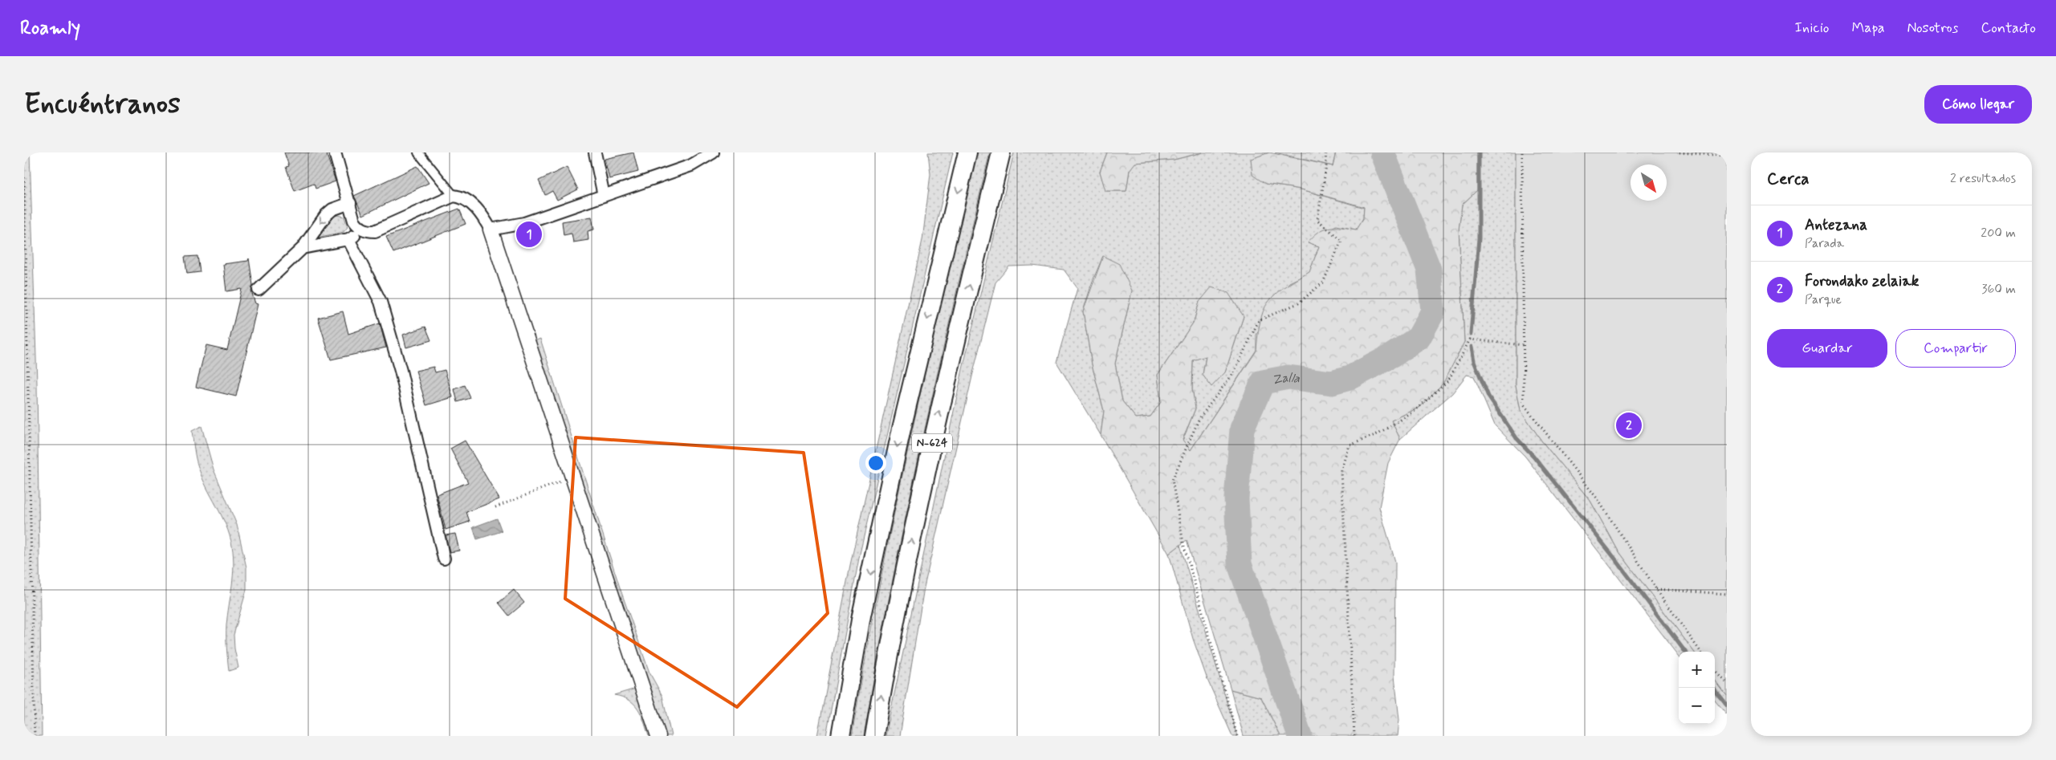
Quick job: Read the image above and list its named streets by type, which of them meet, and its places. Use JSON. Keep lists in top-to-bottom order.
{
  "streets": {
    "highway": ["N-624"]
  },
  "water": ["Zalla"],
  "north": "bottom right",
  "page": {
    "header": "Roamly",
    "nav": [
      "Inicio",
      "Mapa",
      "Nosotros",
      "Contacto"
    ],
    "buttons": [
      "Cómo llegar",
      ["Guardar", "Compartir"]
    ],
    "title": "Encuéntranos",
    "heading": ["Cerca", "2 resultados"],
    "list": [
      {
        "mark": "1",
        "name": "Antezana",
        "note": "Parada",
        "value": "200 m"
      },
      {
        "mark": "2",
        "name": "Forondako zelaiak",
        "note": "Parque",
        "value": "360 m"
      }
    ],
    "pins": ["1", "2"],
    "map_buttons": ["+", "−"]
  }
}
